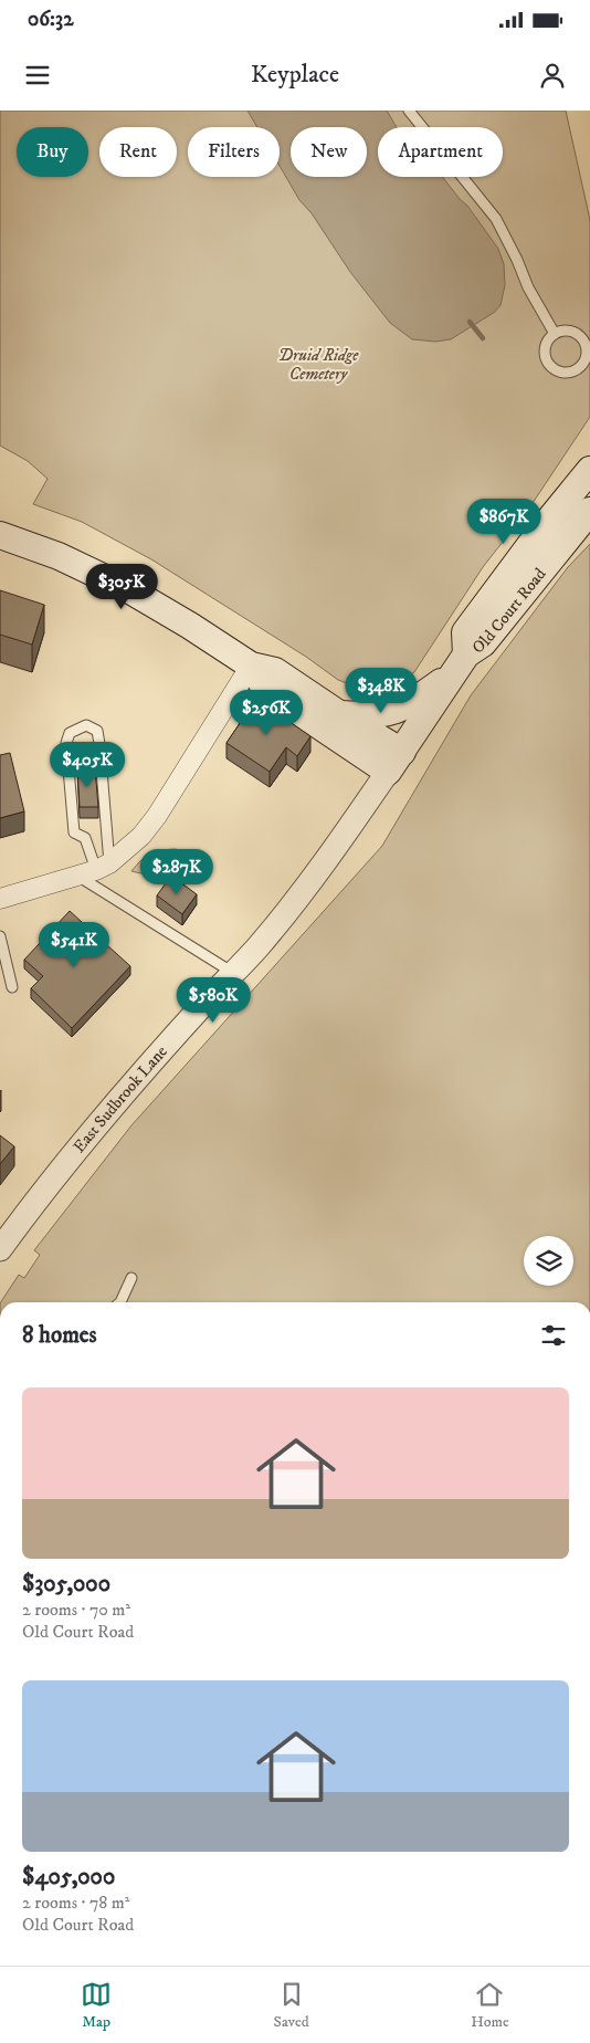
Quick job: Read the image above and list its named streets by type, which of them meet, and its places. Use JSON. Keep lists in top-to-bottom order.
{
  "streets": {
    "main road": ["Old Court Road"],
    "street": ["East Sudbrook Lane"]
  },
  "crossings": [
    ["Old Court Road", "East Sudbrook Lane"]
  ],
  "parks": ["Druid Ridge Cemetery"],
  "page": {
    "status": "06:32",
    "header": "Keyplace",
    "chip": [
      "Buy",
      "Rent",
      "Filters",
      "New",
      "Apartment"
    ],
    "price": [
      "$867K",
      "$305K",
      "$348K",
      "$256K",
      "$405K",
      "$287K",
      "$541K",
      "$580K"
    ],
    "heading": "8 homes",
    "list": [
      {
        "name": "$305,000",
        "note": "2 rooms · 70 m² · Old Court Road"
      },
      {
        "name": "$405,000",
        "note": "2 rooms · 78 m² · Old Court Road"
      }
    ],
    "tabs": ["Map", "Saved", "Home"]
  }
}
